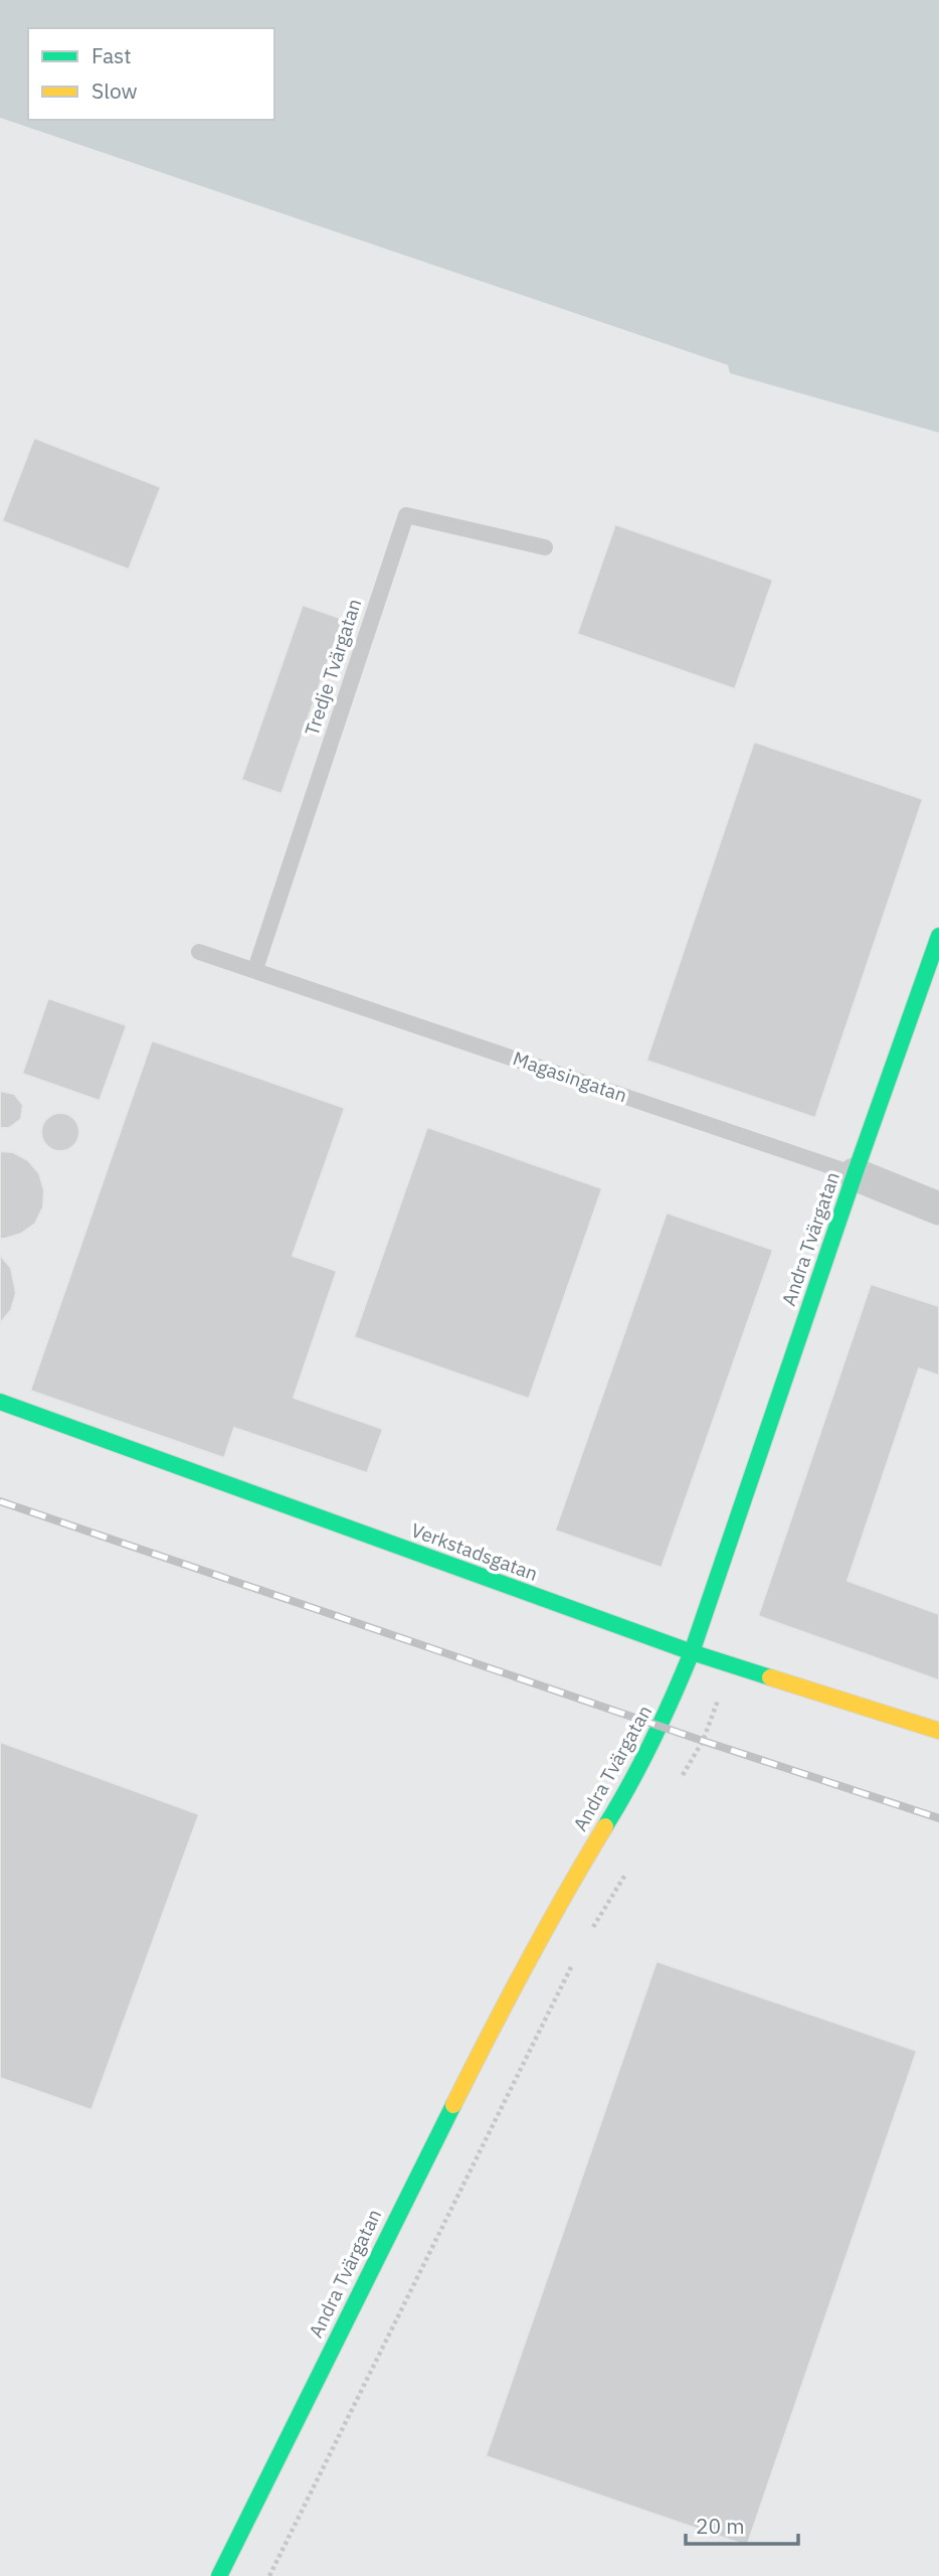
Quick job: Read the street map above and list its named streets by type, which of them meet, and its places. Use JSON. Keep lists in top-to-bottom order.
{
  "streets": {
    "street": ["Magasingatan", "Andra Tvärgatan", "Verkstadsgatan"],
    "lane": ["Tredje Tvärgatan"]
  },
  "crossings": [
    ["Tredje Tvärgatan", "Magasingatan"],
    ["Magasingatan", "Andra Tvärgatan"],
    ["Andra Tvärgatan", "Verkstadsgatan"]
  ],
  "legend": ["Fast", "Slow"],
  "scale_bar": "20 m"
}
